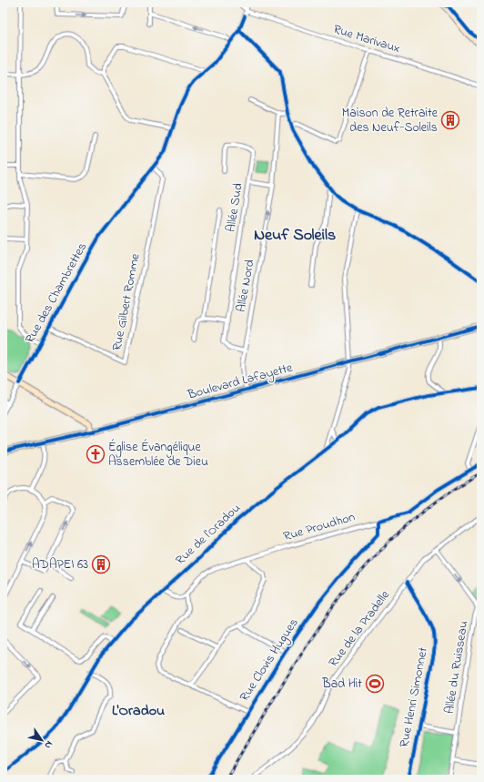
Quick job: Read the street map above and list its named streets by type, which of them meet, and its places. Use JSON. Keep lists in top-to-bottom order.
{
  "streets": {
    "main road": ["Boulevard Lafayette"],
    "street": [
      "Rue Marivaux",
      "Allée Sud",
      "Allée Nord",
      "Rue des Chambrettes",
      "Rue Gilbert Romme",
      "Rue Proudhon",
      "Rue de l'Oradou",
      "Rue de la Pradelle",
      "Rue Clovis Hugues",
      "Allée du Ruisseau",
      "Rue Henri Simonnet"
    ]
  },
  "crossings": [
    ["Rue Marivaux", "Rue des Chambrettes"],
    ["Allée Sud", "Allée Nord"],
    ["Allée Nord", "Boulevard Lafayette"],
    ["Rue des Chambrettes", "Rue Gilbert Romme"],
    ["Rue Proudhon", "Rue Clovis Hugues"],
    ["Rue de la Pradelle", "Rue Henri Simonnet"],
    ["Allée du Ruisseau", "Rue Henri Simonnet"]
  ],
  "one_way": ["Allée Nord"],
  "districts": ["Neuf Soleils", "L'Oradou"],
  "places": {
    "building": ["Maison de Retraite des Neuf-Soleils", "ADAPEI 63"],
    "church": ["Église Évangélique Assemblée de Dieu"],
    "sports": ["Bad Hit"]
  },
  "north": "bottom right"
}
